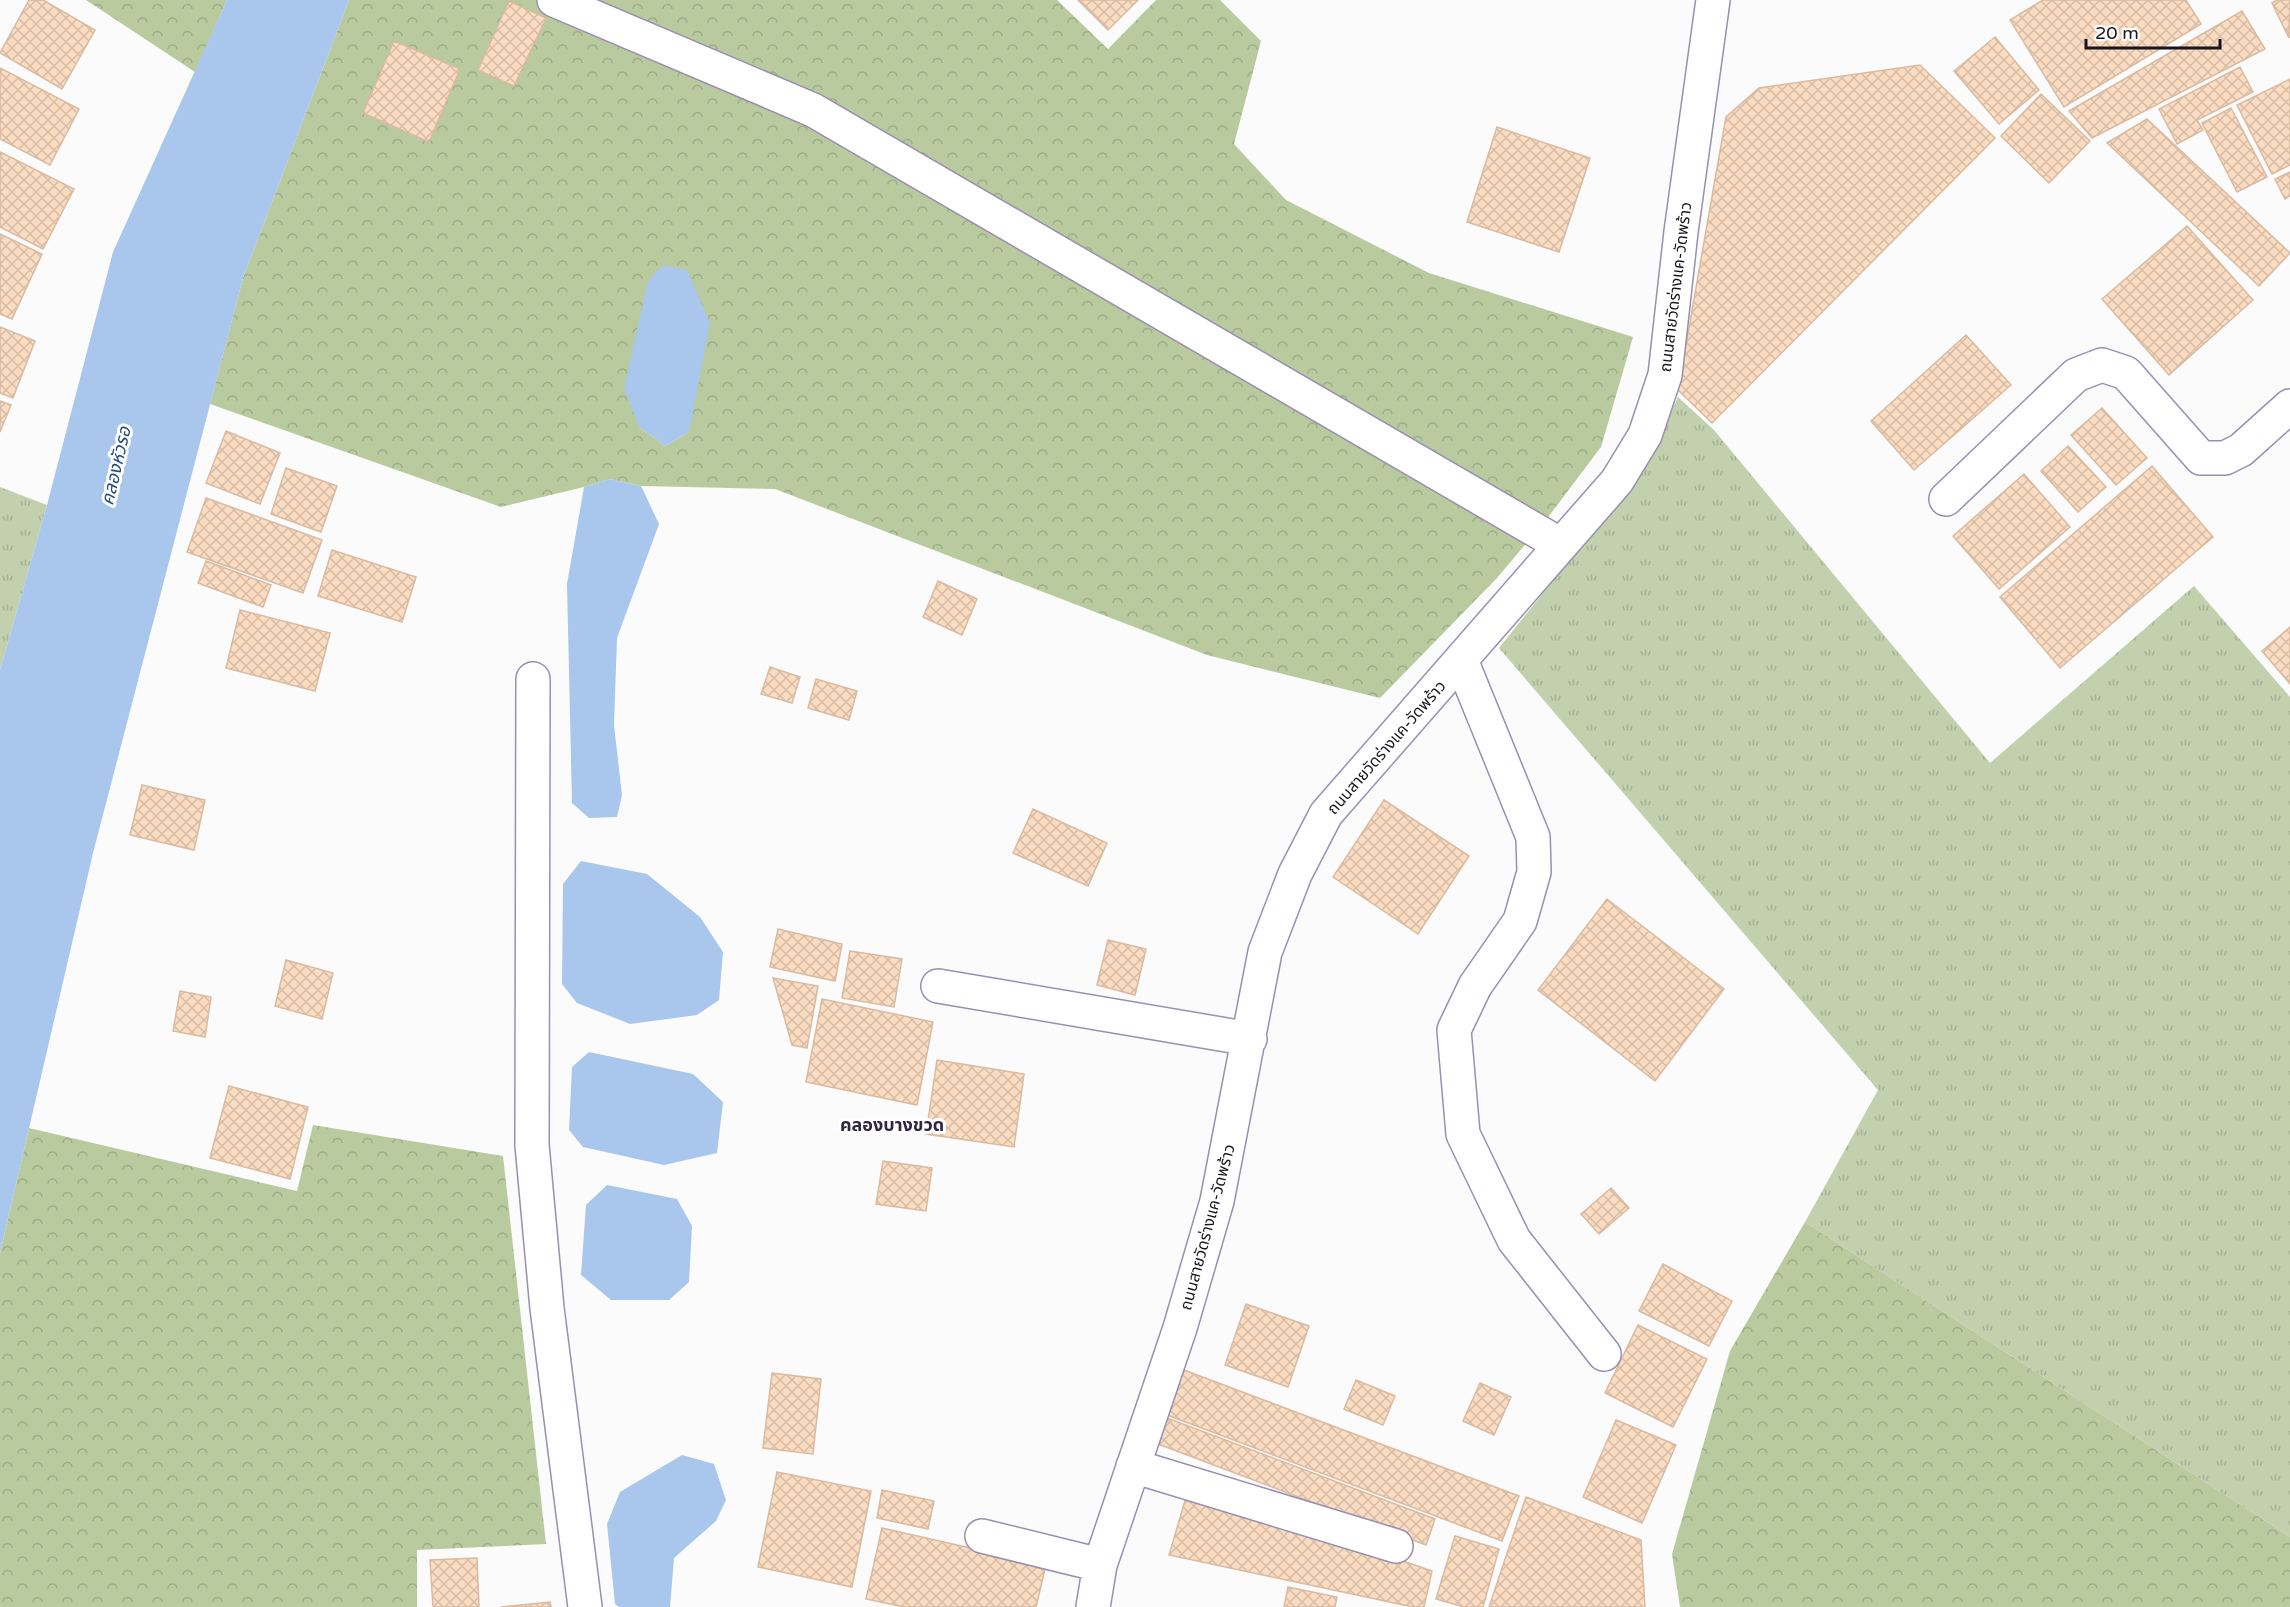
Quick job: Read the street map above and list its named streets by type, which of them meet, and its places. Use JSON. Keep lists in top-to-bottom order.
{
  "streets": {
    "street": ["ถนนสายวัดร่างแค-วัดพร้าว"]
  },
  "districts": ["คลองบางขวด"],
  "water": ["คลองหัวรอ"],
  "scale_bar": "20 m"
}
